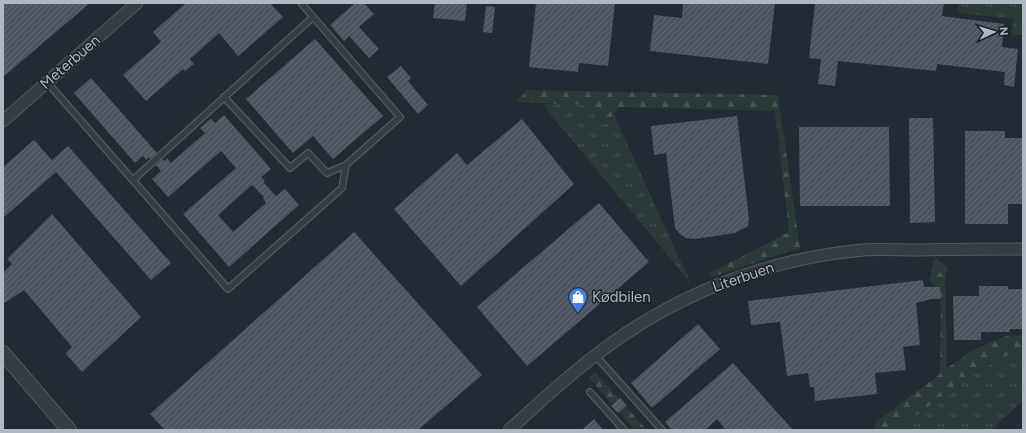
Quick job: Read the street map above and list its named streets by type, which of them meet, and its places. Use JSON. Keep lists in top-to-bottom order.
{
  "streets": {
    "street": ["Meterbuen", "Literbuen"]
  },
  "places": {
    "shop": ["Kødbilen"]
  },
  "north": "right"
}
